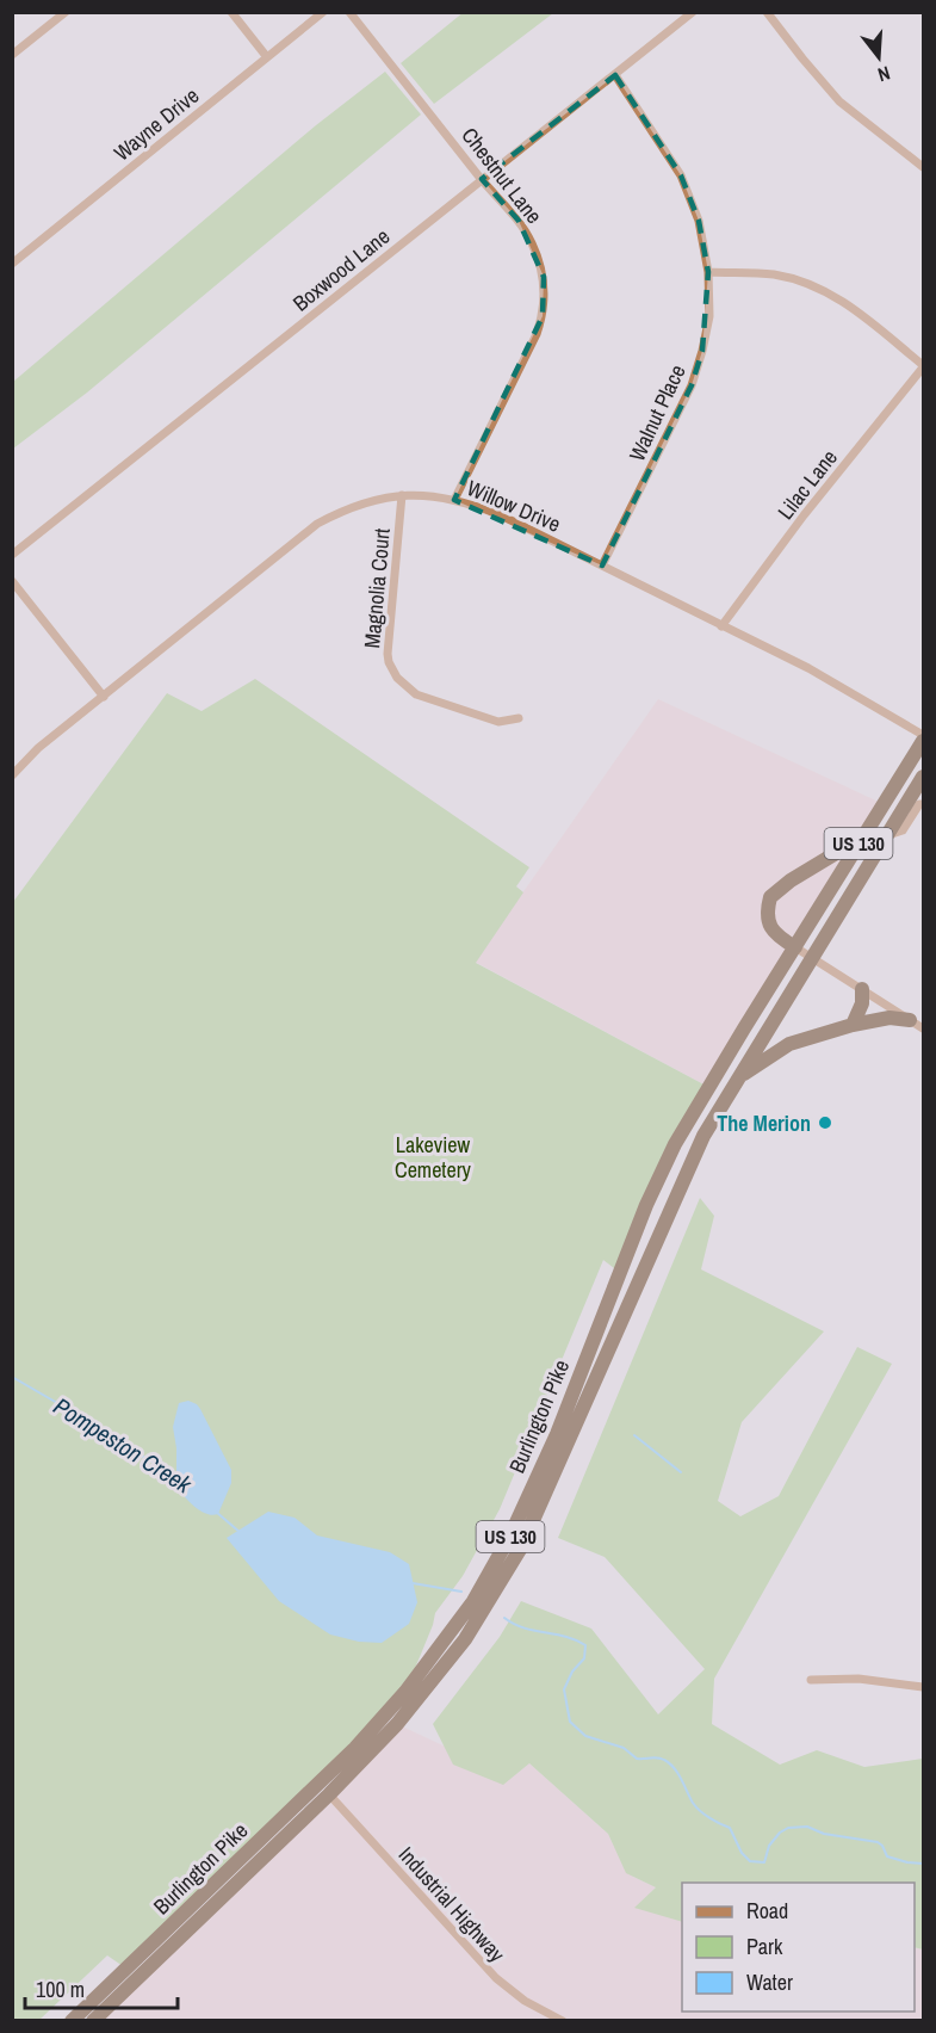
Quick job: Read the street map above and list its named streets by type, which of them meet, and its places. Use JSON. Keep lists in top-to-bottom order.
{
  "streets": {
    "highway": ["US 130", "Burlington Pike"],
    "street": [
      "Wayne Drive",
      "Chestnut Lane",
      "Boxwood Lane",
      "Walnut Place",
      "Lilac Lane",
      "Willow Drive",
      "Magnolia Court",
      "Industrial Highway"
    ]
  },
  "crossings": [
    ["Chestnut Lane", "Boxwood Lane"],
    ["Chestnut Lane", "Willow Drive"],
    ["Boxwood Lane", "Walnut Place"],
    ["Walnut Place", "Willow Drive"],
    ["Lilac Lane", "Willow Drive"],
    ["Willow Drive", "Magnolia Court"],
    ["Burlington Pike", "Industrial Highway"]
  ],
  "water": ["Pompeston Creek"],
  "parks": ["Lakeview Cemetery"],
  "places": ["The Merion"],
  "legend": ["Road", "Park", "Water"],
  "scale_bar": "100 m",
  "north": "bottom"
}
